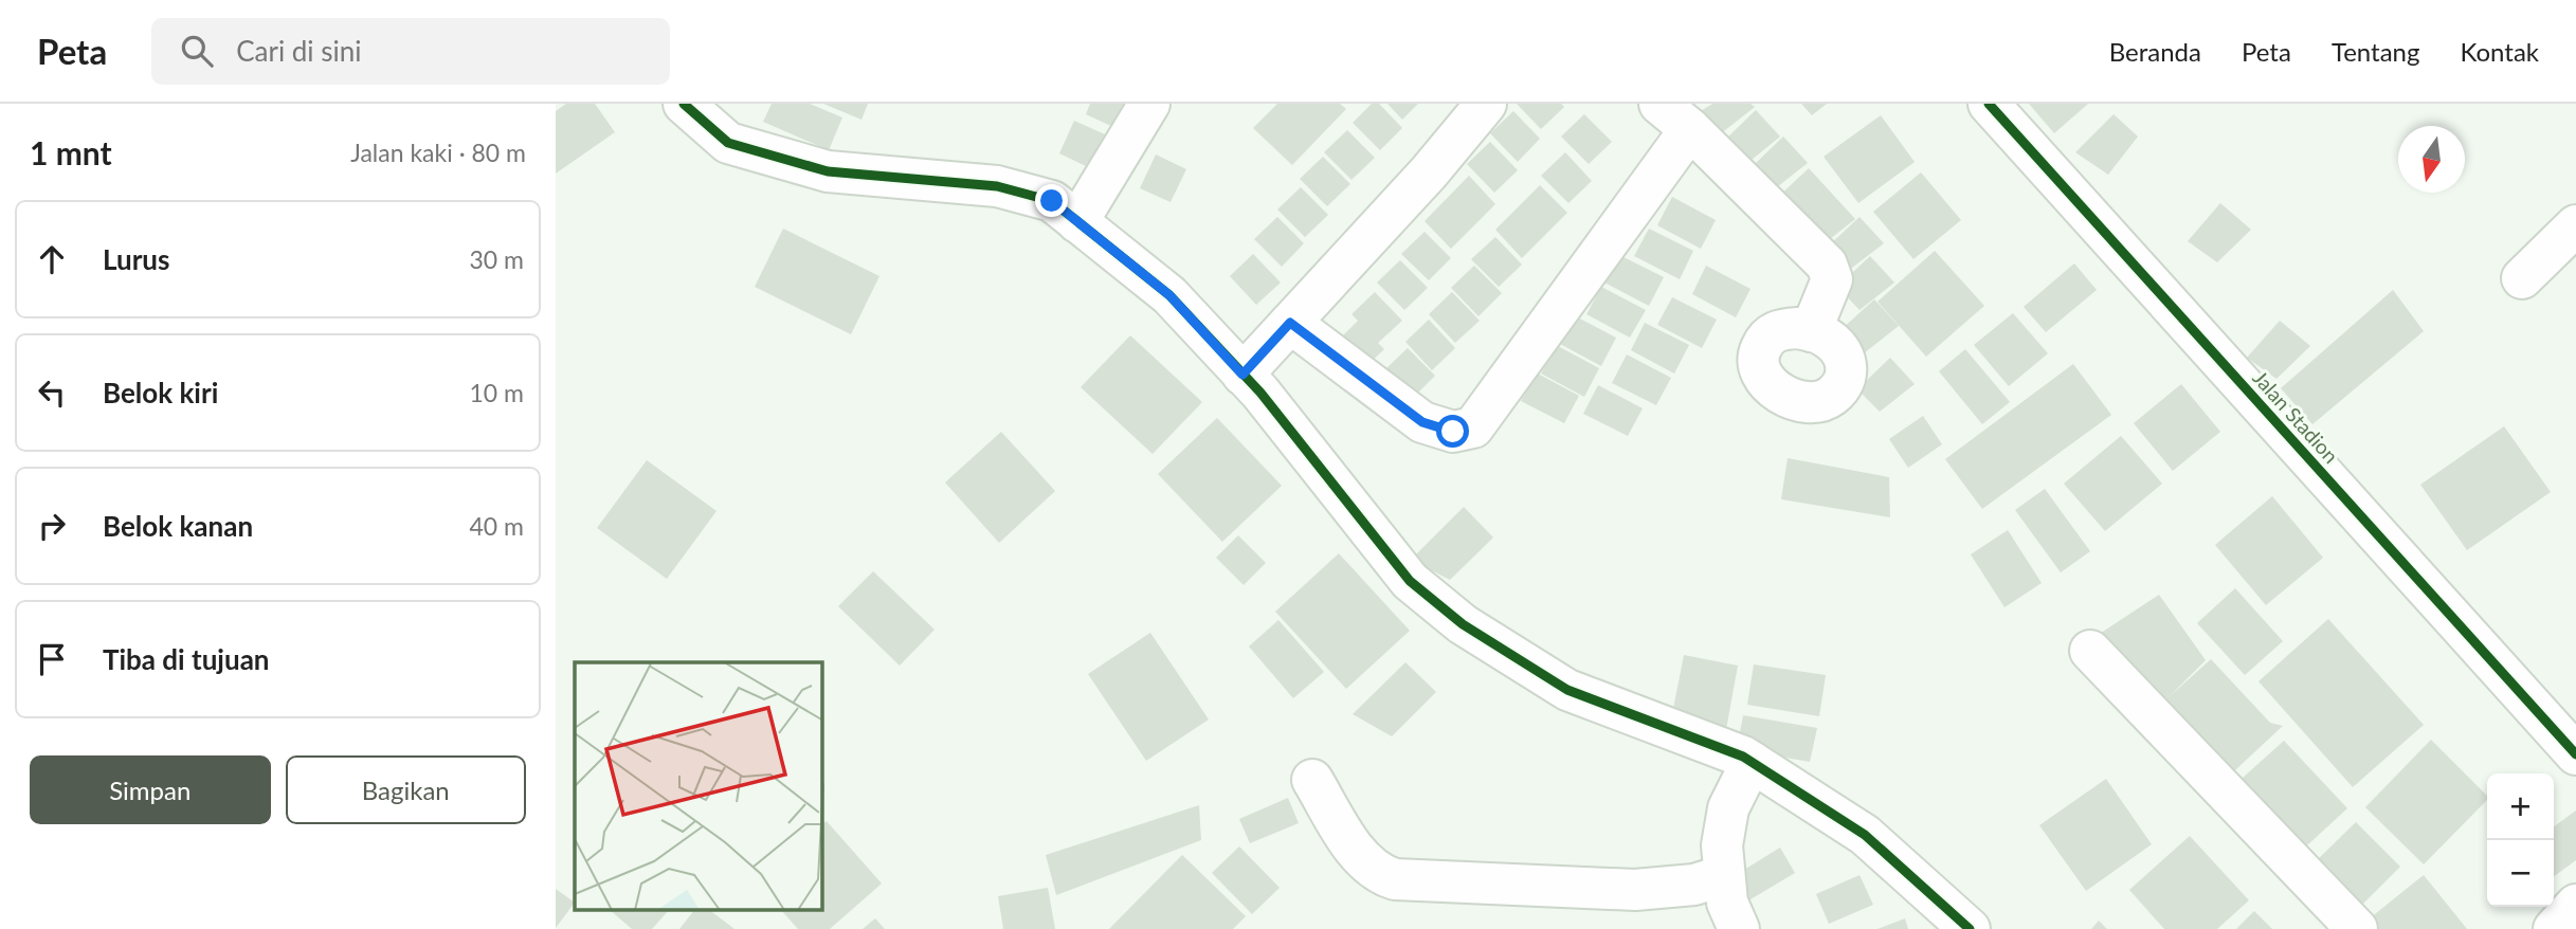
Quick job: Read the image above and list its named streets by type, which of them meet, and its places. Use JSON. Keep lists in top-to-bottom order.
{
  "streets": {
    "street": ["Jalan Stadion"]
  },
  "north": "bottom",
  "page": {
    "header": "Peta",
    "search": "Cari di sini",
    "nav": [
      "Beranda",
      "Peta",
      "Tentang",
      "Kontak"
    ],
    "heading": ["1 mnt", "Jalan kaki · 80 m"],
    "list": [
      ["Lurus", "30 m"],
      ["Belok kiri", "10 m"],
      ["Belok kanan", "40 m"],
      "Tiba di tujuan"
    ],
    "buttons": ["Simpan", "Bagikan"],
    "map_buttons": ["+", "−"]
  }
}
